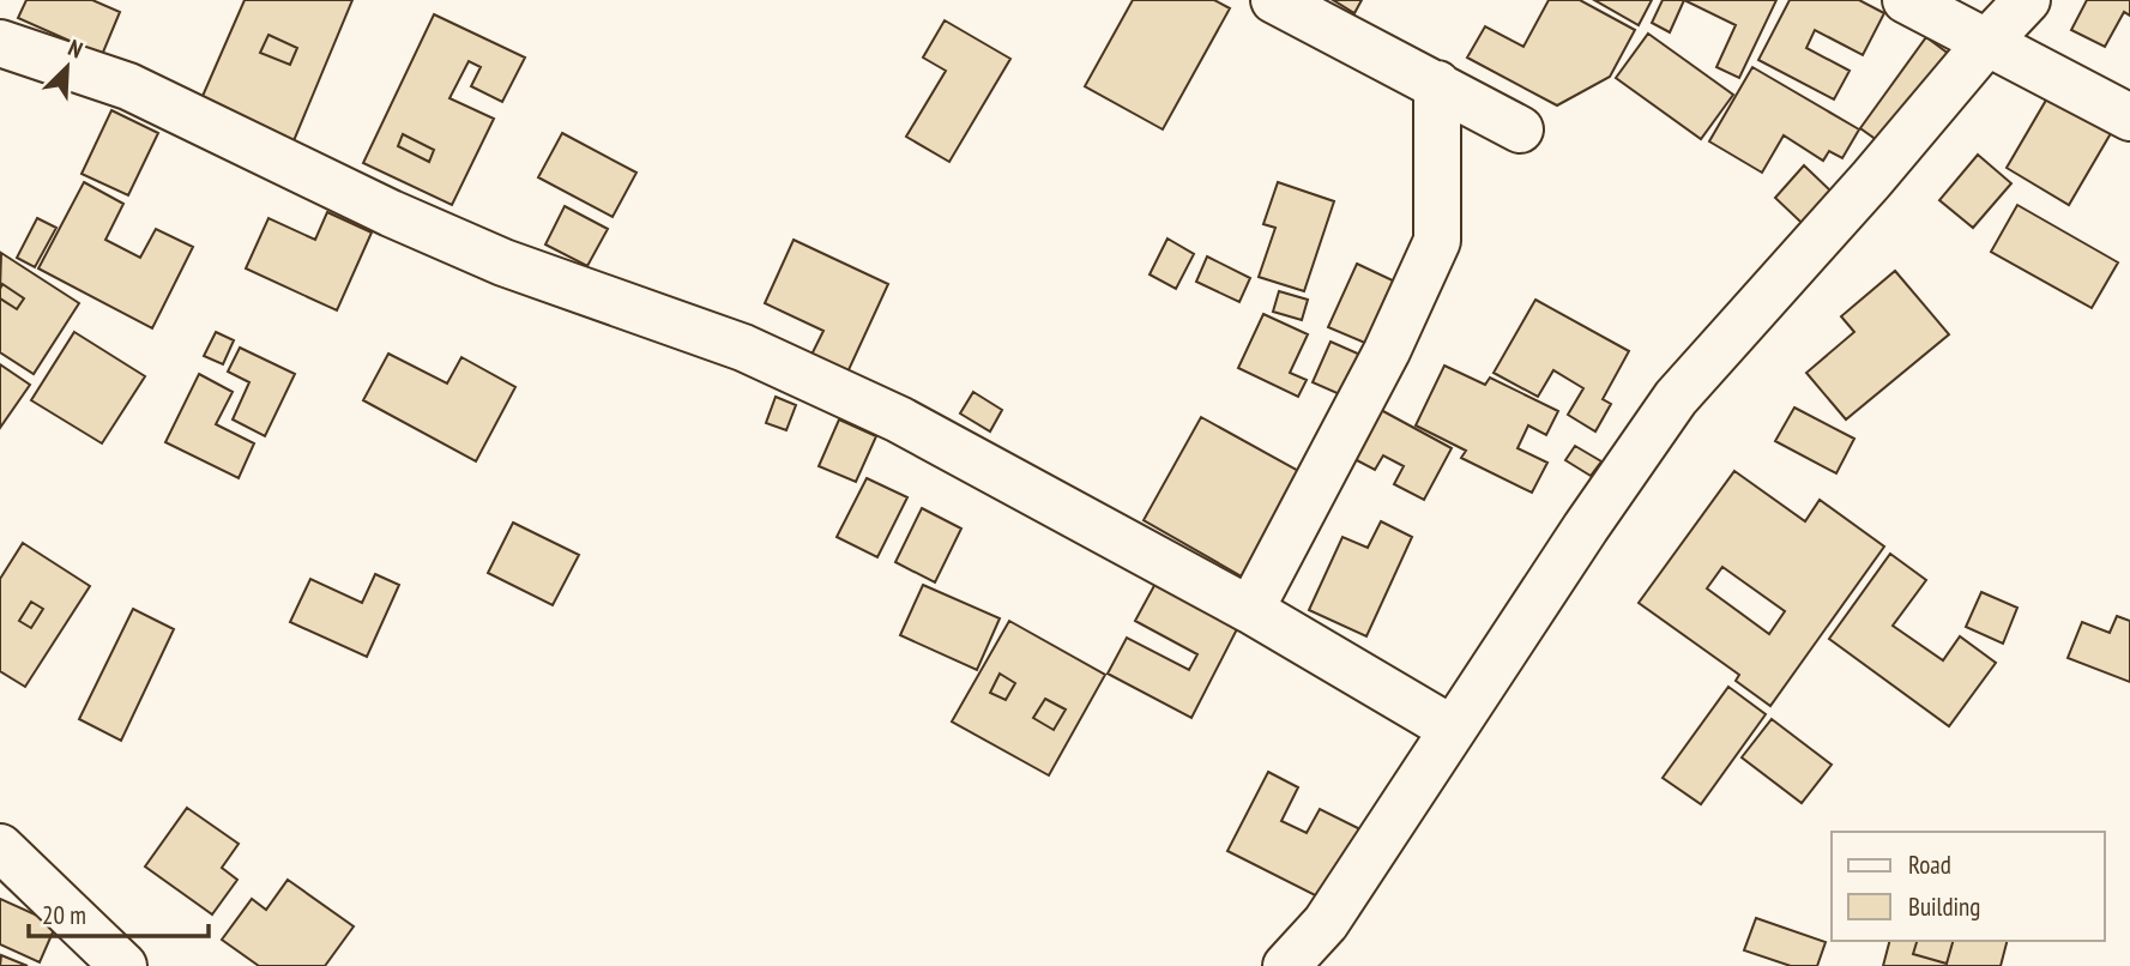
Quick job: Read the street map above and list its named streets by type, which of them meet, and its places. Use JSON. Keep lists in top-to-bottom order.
{
  "legend": ["Road", "Building"],
  "scale_bar": "20 m",
  "north": "top right"
}
